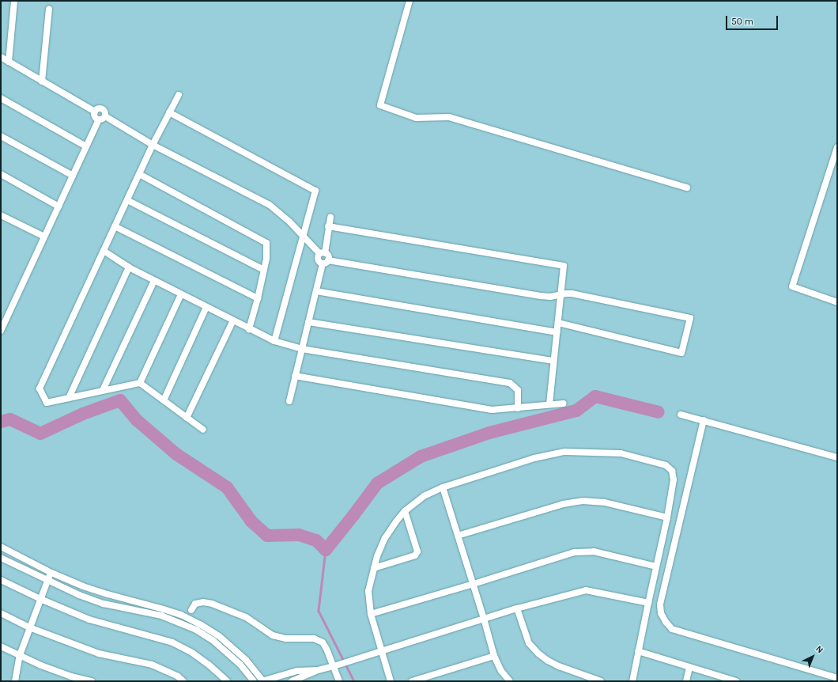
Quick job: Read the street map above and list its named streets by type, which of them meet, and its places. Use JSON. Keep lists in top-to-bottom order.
{
  "scale_bar": "50 m",
  "north": "top right"
}
